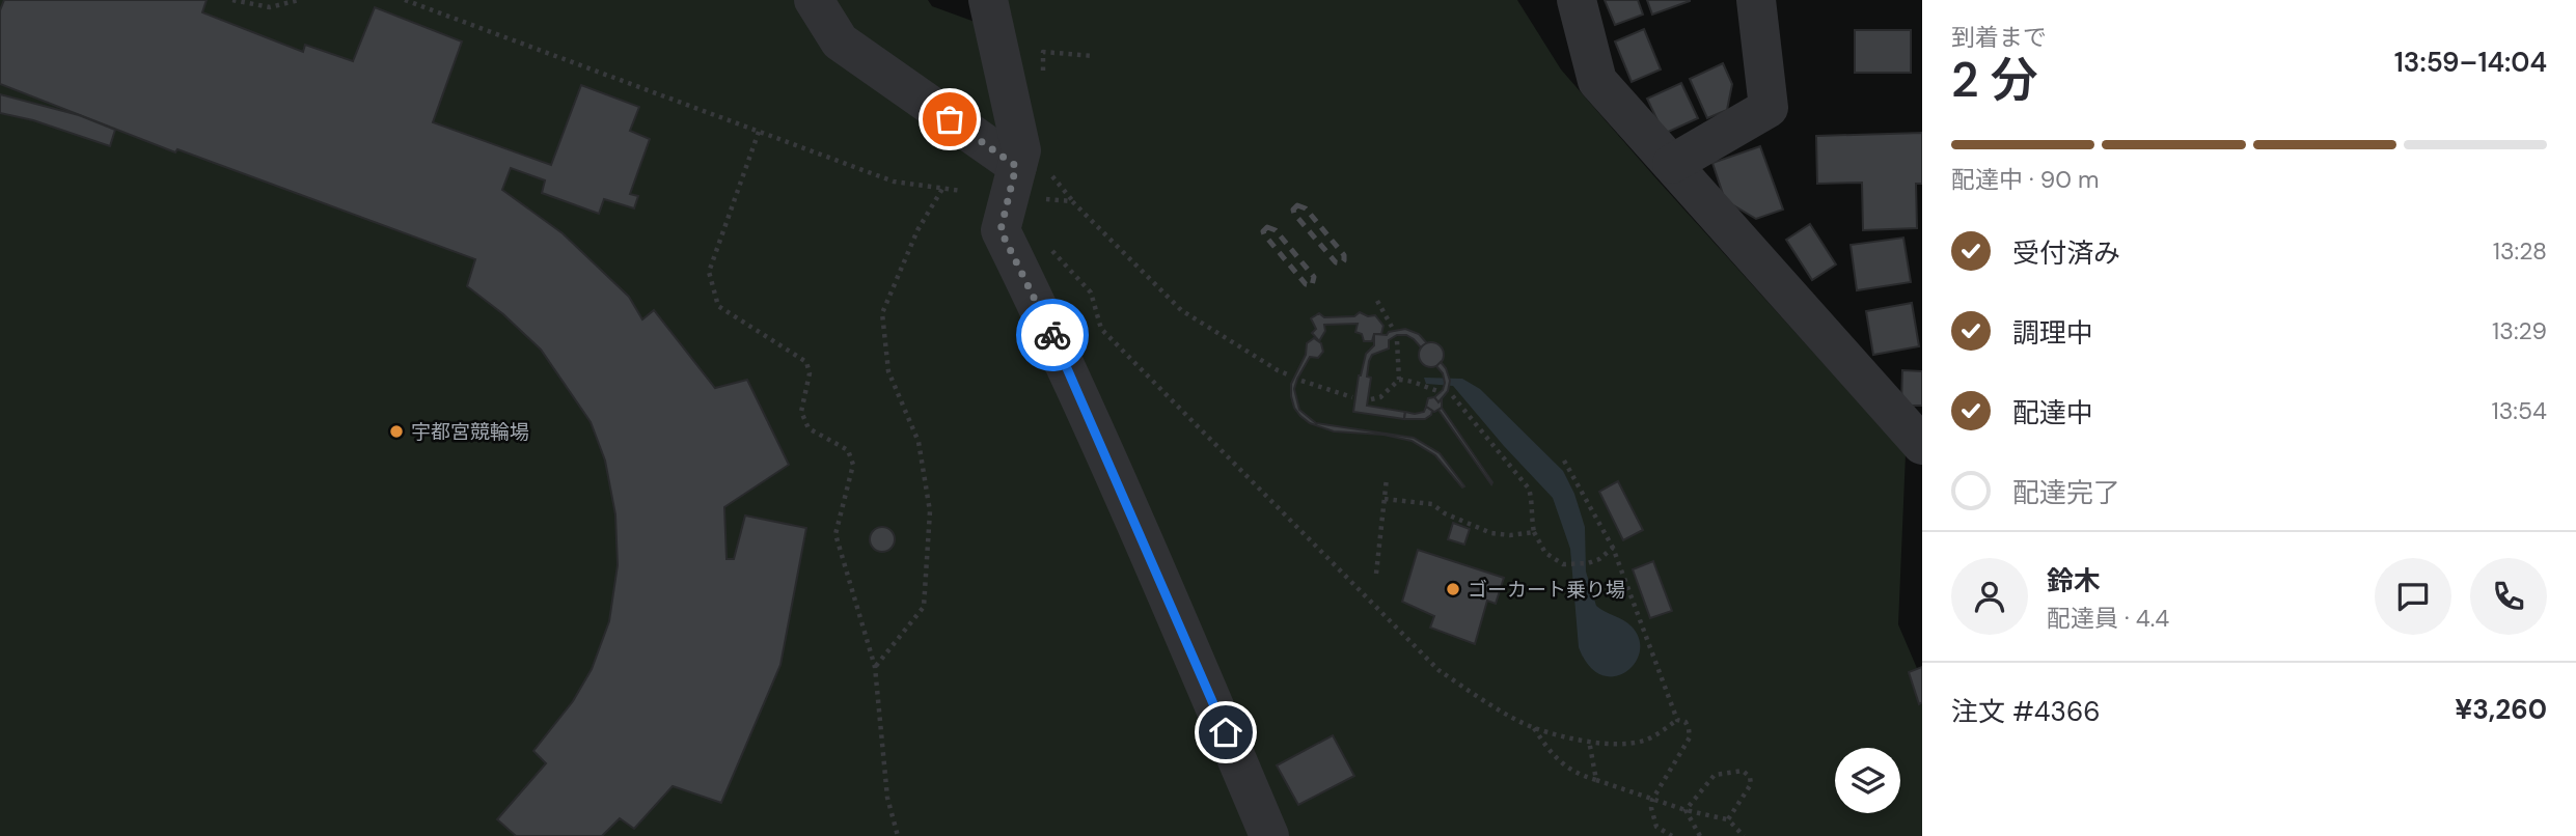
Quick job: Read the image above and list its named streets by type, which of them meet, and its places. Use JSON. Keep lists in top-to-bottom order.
{
  "places": ["宇都宮競輪場", "ゴーカート乗り場"],
  "page": {
    "heading": ["2 分", "到着まで", "13:59–14:04"],
    "panel": [
      "鈴木",
      "配達員 · 4.4",
      "注文 #4366",
      "¥3,260"
    ],
    "bar": "配達中 · 90 m",
    "list": [
      ["受付済み", "13:28"],
      ["調理中", "13:29"],
      ["配達中", "13:54"],
      "配達完了"
    ]
  }
}
